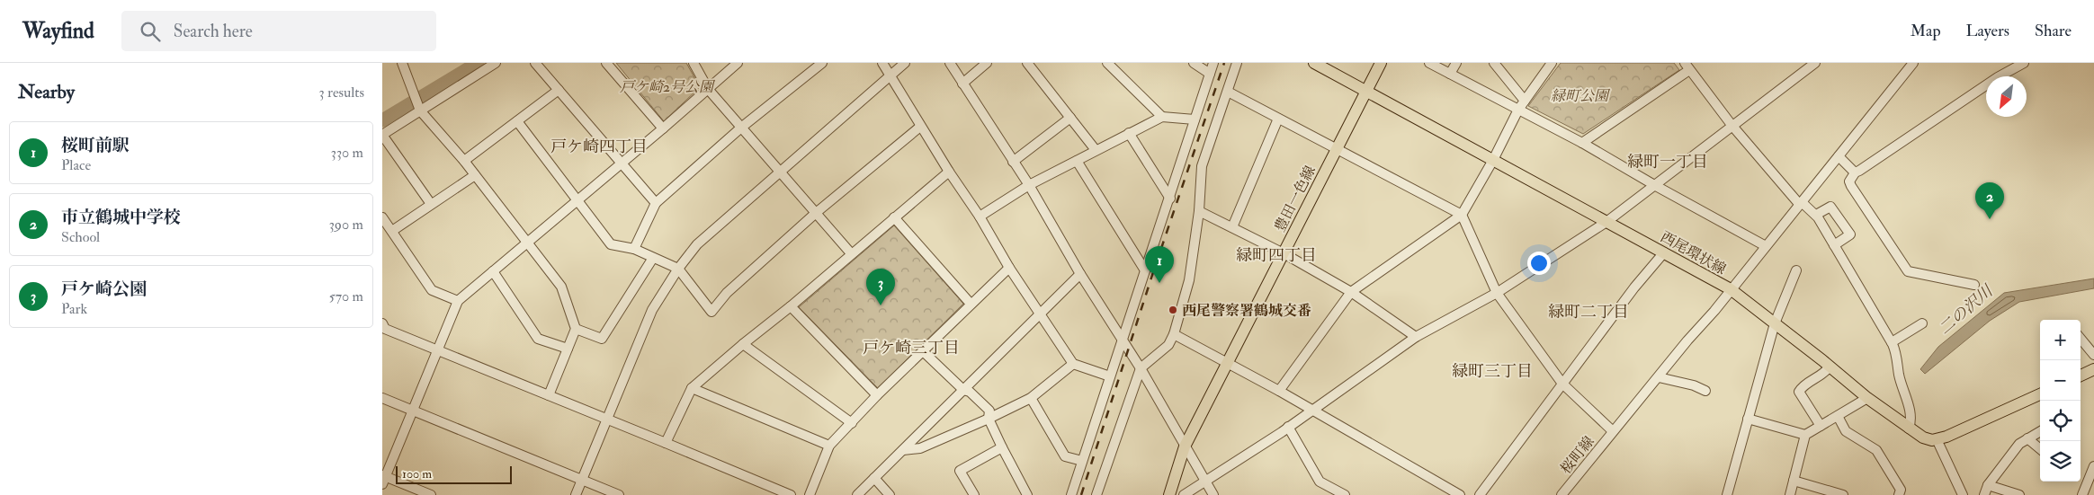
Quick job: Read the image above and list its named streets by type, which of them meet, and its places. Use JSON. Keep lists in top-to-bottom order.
{
  "streets": {
    "main road": ["豊田一色線", "西尾環状線"],
    "street": ["桜町線"]
  },
  "crossings": [
    ["豊田一色線", "西尾環状線"],
    ["西尾環状線", "桜町線"]
  ],
  "districts": [
    "戸ケ崎四丁目",
    "緑町一丁目",
    "緑町四丁目",
    "緑町二丁目",
    "戸ケ崎三丁目",
    "緑町三丁目"
  ],
  "water": ["二の沢川"],
  "parks": ["戸ケ崎2号公園", "緑町公園"],
  "places": ["西尾警察署鶴城交番"],
  "scale_bar": "100 m",
  "north": "bottom left",
  "page": {
    "header": "Wayfind",
    "search": "Search here",
    "nav": ["Map", "Layers", "Share"],
    "heading": ["Nearby", "3 results"],
    "list": [
      {
        "mark": "1",
        "name": "桜町前駅",
        "note": "Place",
        "value": "330 m"
      },
      {
        "mark": "2",
        "name": "市立鶴城中学校",
        "note": "School",
        "value": "390 m"
      },
      {
        "mark": "3",
        "name": "戸ケ崎公園",
        "note": "Park",
        "value": "570 m"
      }
    ],
    "pins": ["2", "1", "3"],
    "map_buttons": ["+", "−"],
    "scale": "100 m"
  }
}
